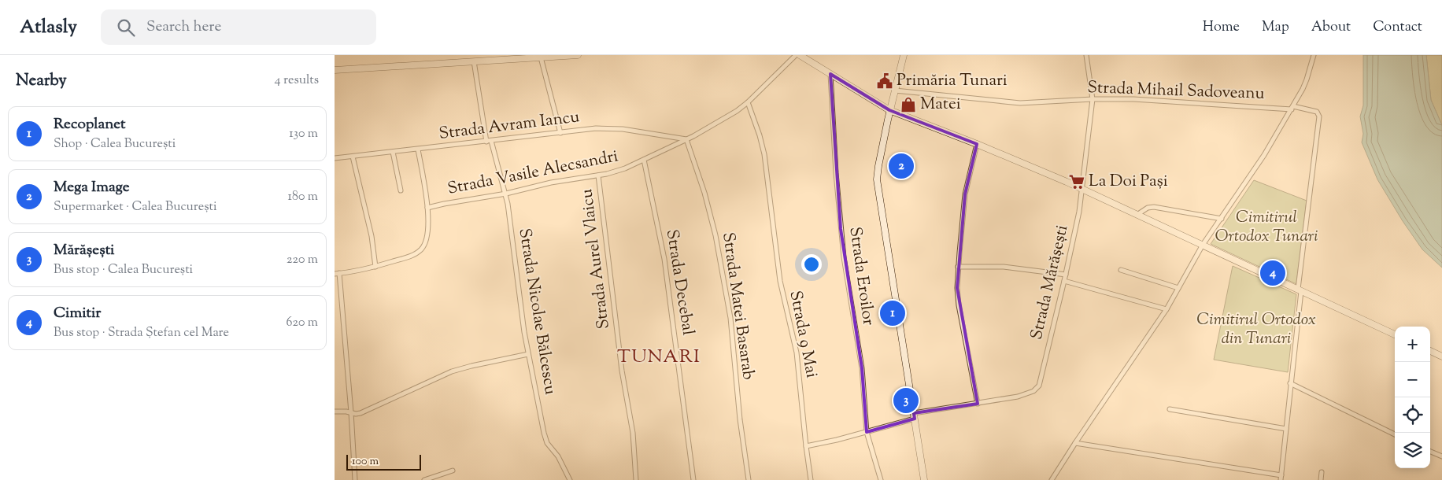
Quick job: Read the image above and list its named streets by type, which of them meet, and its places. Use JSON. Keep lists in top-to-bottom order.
{
  "streets": {
    "street": [
      "Strada Mihail Sadoveanu",
      "Strada Avram Iancu",
      "Strada Vasile Alecsandri",
      "Strada Aurel Vlaicu",
      "Strada Eroilor",
      "Strada Decebal",
      "Strada Mărășești",
      "Strada Matei Basarab",
      "Strada Nicolae Bălcescu",
      "Strada 9 Mai"
    ]
  },
  "crossings": [
    ["Strada Mihail Sadoveanu", "Strada Mărășești"],
    ["Strada Avram Iancu", "Strada Vasile Alecsandri"],
    ["Strada Avram Iancu", "Strada Matei Basarab"],
    ["Strada Avram Iancu", "Strada Nicolae Bălcescu"],
    ["Strada Vasile Alecsandri", "Strada Aurel Vlaicu"],
    ["Strada Vasile Alecsandri", "Strada Decebal"],
    ["Strada Vasile Alecsandri", "Strada Matei Basarab"],
    ["Strada Vasile Alecsandri", "Strada Nicolae Bălcescu"],
    ["Strada Vasile Alecsandri", "Strada 9 Mai"],
    ["Strada Eroilor", "Strada Mărășești"],
    ["Strada Mărășești", "Strada 9 Mai"]
  ],
  "districts": ["TUNARI"],
  "parks": ["Cimitirul Ortodox Tunari", "Cimitirul Ortodox din Tunari"],
  "places": {
    "public building": ["Primăria Tunari"],
    "shop": ["Matei"],
    "supermarket": ["La Doi Paşi"]
  },
  "scale_bar": "100 m",
  "page": {
    "header": "Atlasly",
    "search": "Search here",
    "nav": [
      "Home",
      "Map",
      "About",
      "Contact"
    ],
    "heading": ["Nearby", "4 results"],
    "list": [
      {
        "mark": "1",
        "name": "Recoplanet",
        "note": "Shop · Calea București",
        "value": "130 m"
      },
      {
        "mark": "2",
        "name": "Mega Image",
        "note": "Supermarket · Calea București",
        "value": "180 m"
      },
      {
        "mark": "3",
        "name": "Mărășești",
        "note": "Bus stop · Calea București",
        "value": "220 m"
      },
      {
        "mark": "4",
        "name": "Cimitir",
        "note": "Bus stop · Strada Ștefan cel Mare",
        "value": "620 m"
      }
    ],
    "pins": [
      "2",
      "4",
      "1",
      "3"
    ],
    "map_buttons": ["+", "−"],
    "scale": "100 m"
  }
}
